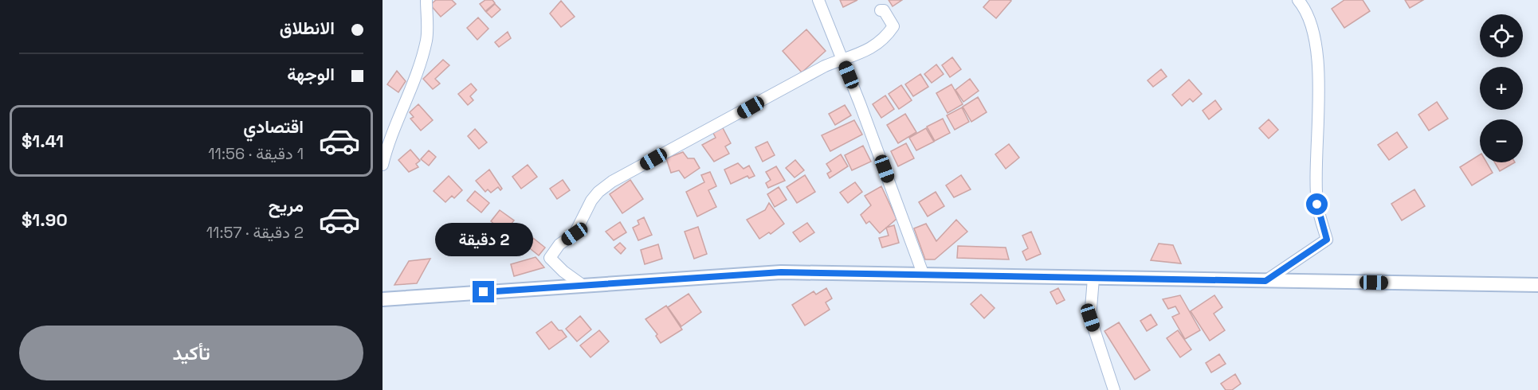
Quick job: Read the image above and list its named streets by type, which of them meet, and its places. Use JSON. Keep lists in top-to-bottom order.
{
  "page": {
    "banner": ["الانطلاق", "الوجهة"],
    "map_buttons": ["+", "−"],
    "list": [
      {
        "name": "اقتصادي",
        "note": "1 دقيقة · 11:56",
        "value": "$1.41"
      },
      {
        "name": "مريح",
        "note": "2 دقيقة · 11:57",
        "value": "$1.90"
      }
    ],
    "bubble": "2 دقيقة",
    "buttons": "تأكيد"
  }
}
